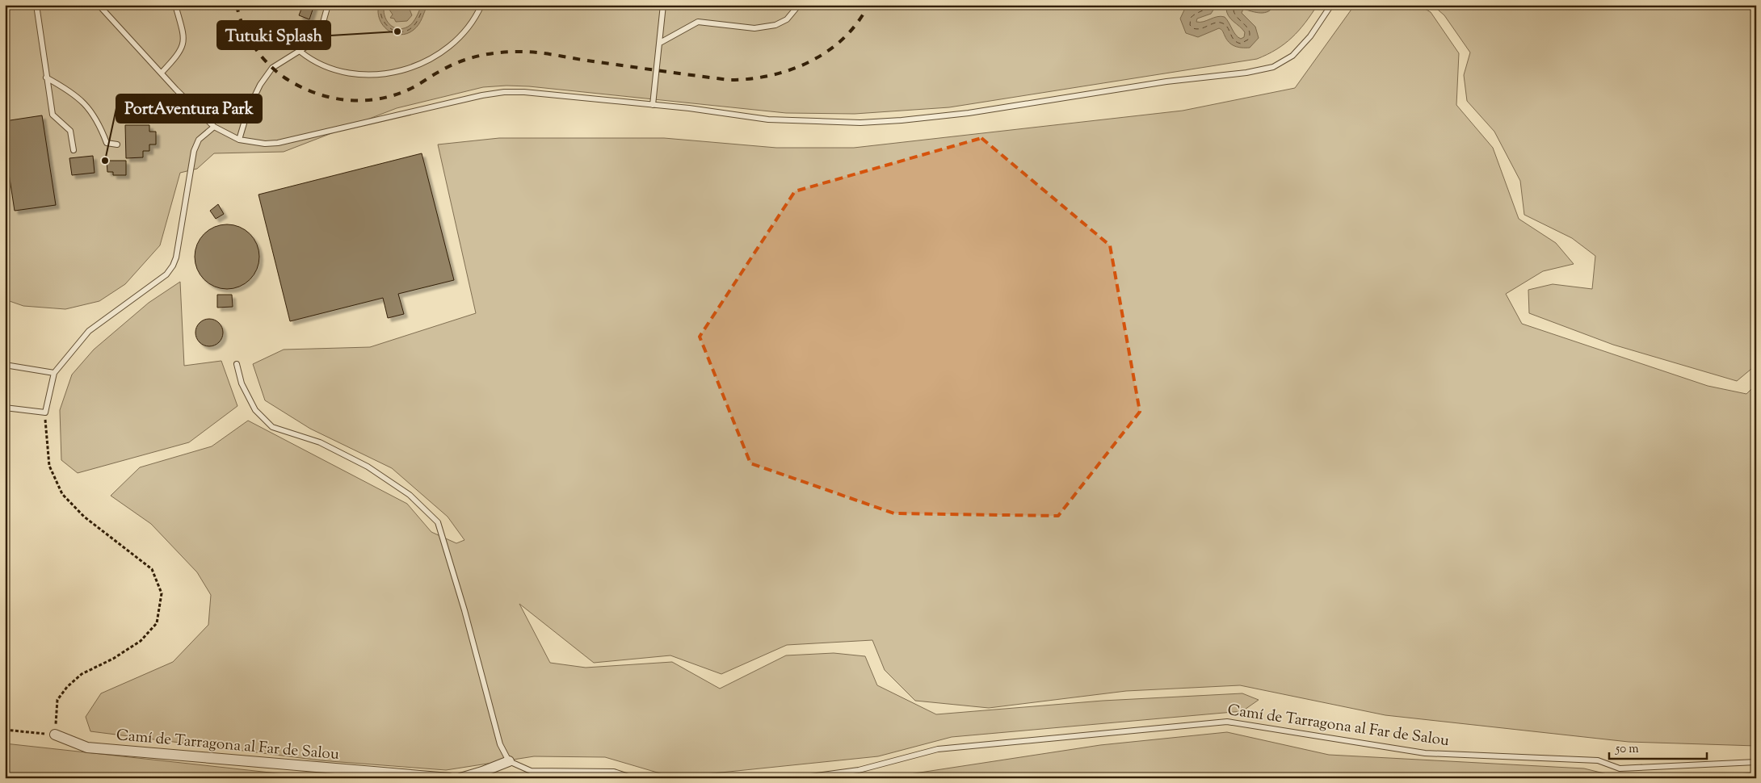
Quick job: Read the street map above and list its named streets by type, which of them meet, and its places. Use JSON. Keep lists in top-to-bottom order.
{
  "streets": {
    "street": ["Camí de Tarragona al Far de Salou"]
  },
  "places": ["Tutuki Splash", "PortAventura Park"],
  "scale_bar": "50 m"
}
